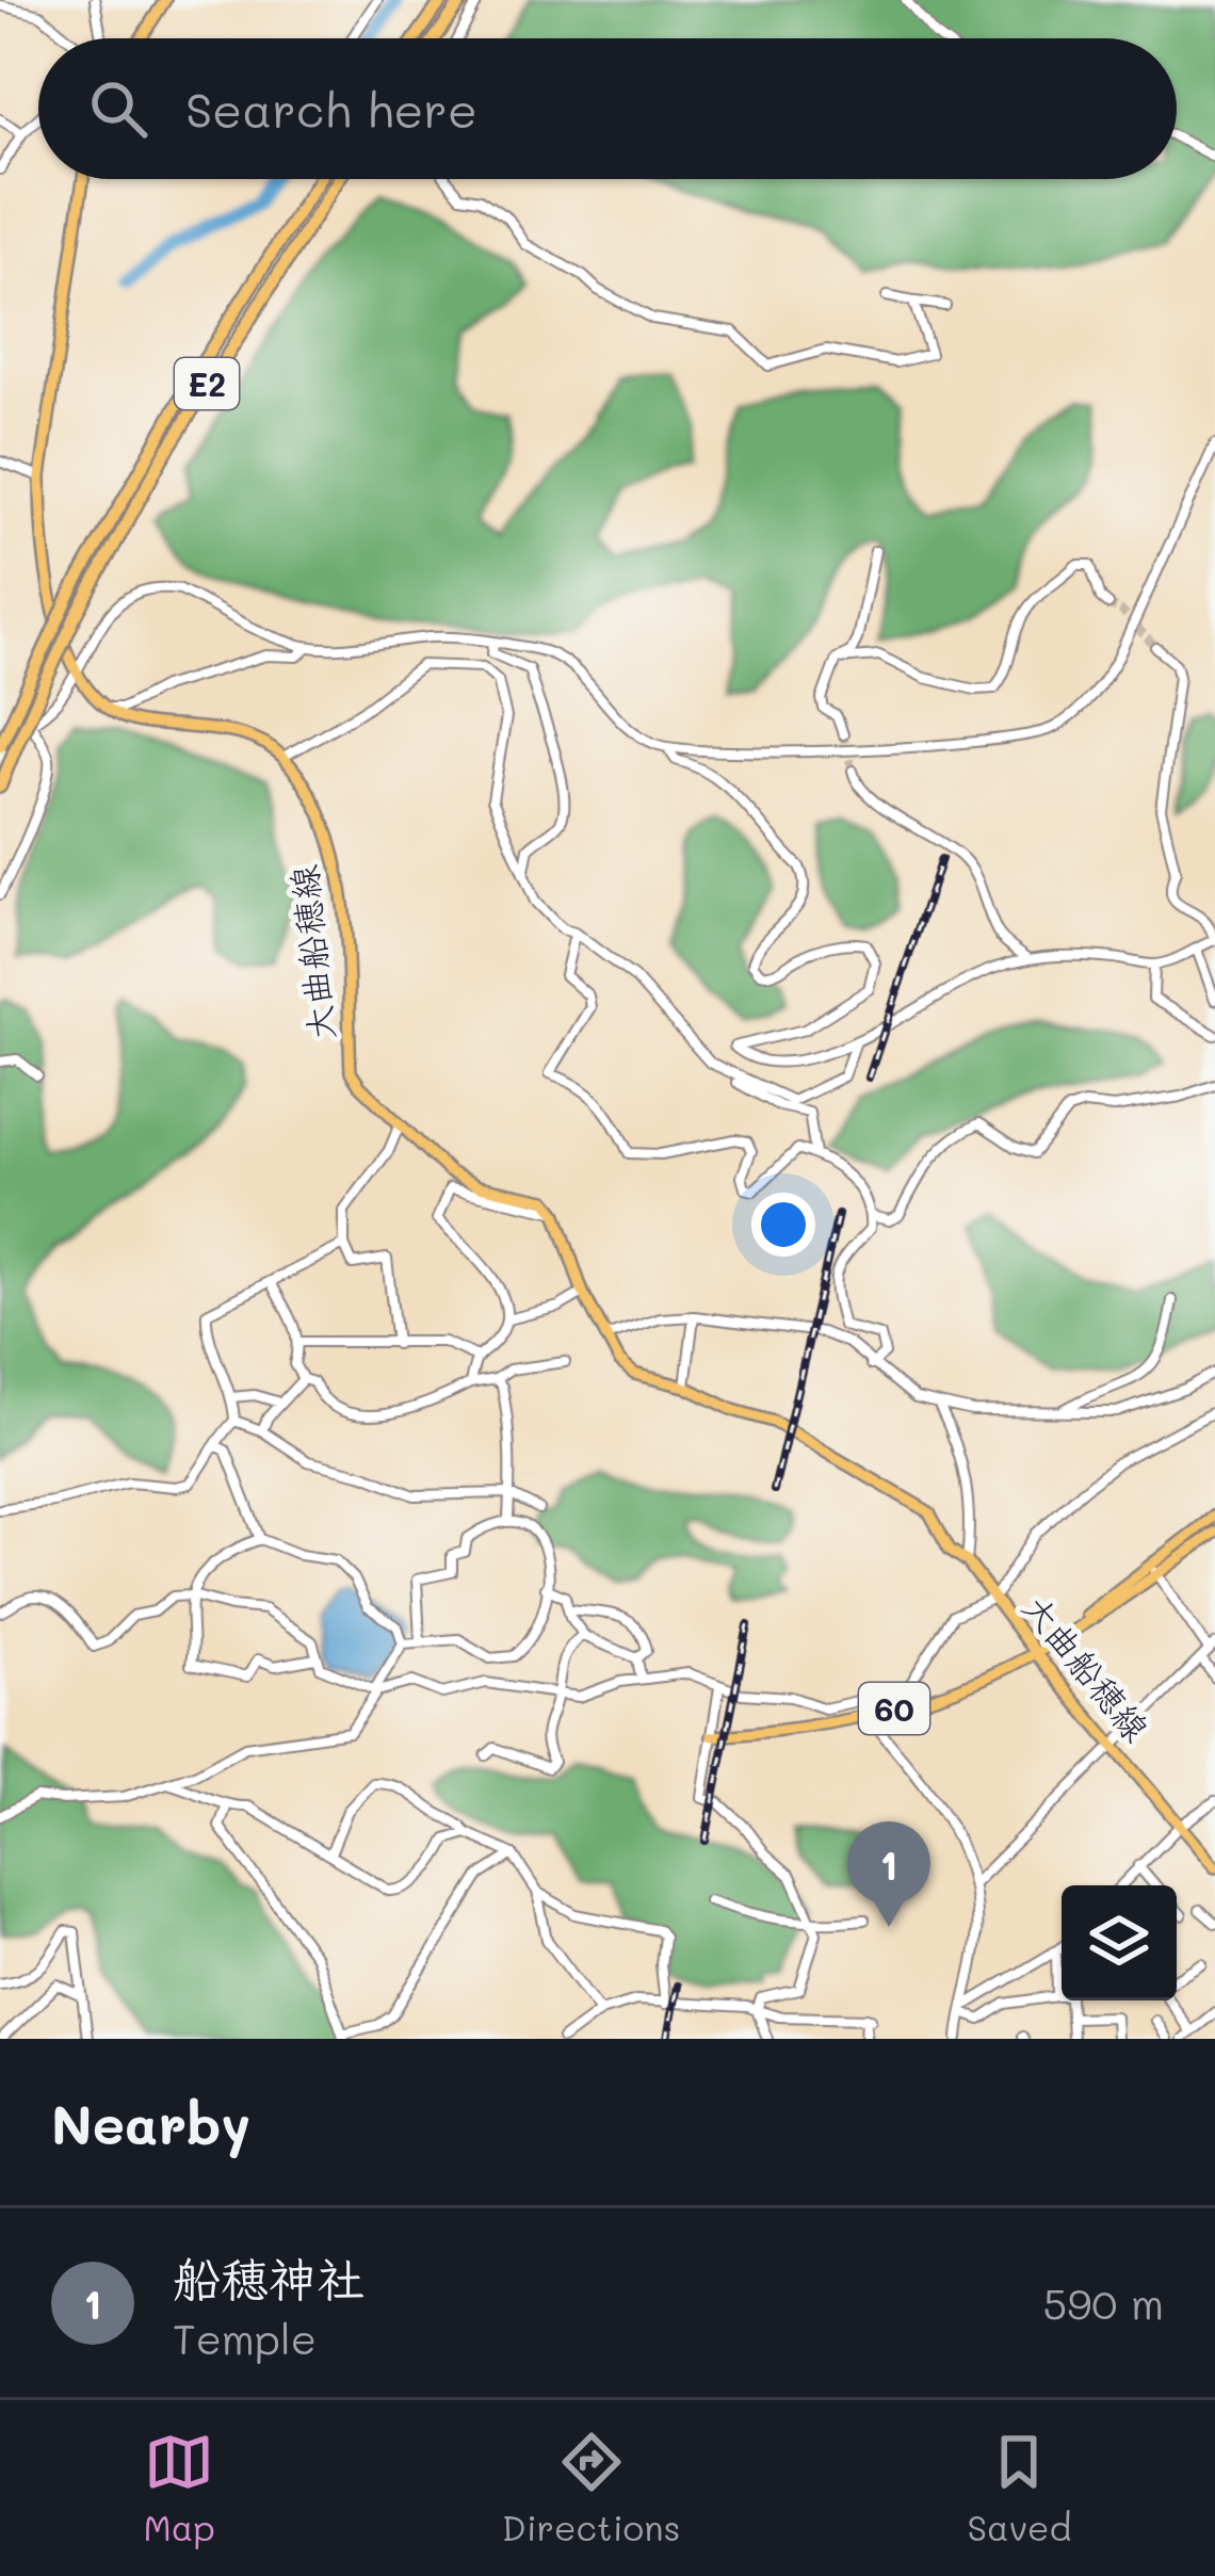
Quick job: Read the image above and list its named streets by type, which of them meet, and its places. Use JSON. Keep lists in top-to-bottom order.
{
  "streets": {
    "highway": ["E2"],
    "main road": ["大曲船穂線", "60"]
  },
  "crossings": [
    ["大曲船穂線", "60"]
  ],
  "page": {
    "search": "Search here",
    "pins": "1",
    "heading": "Nearby",
    "list": [
      {
        "mark": "1",
        "name": "船穂神社",
        "note": "Temple",
        "value": "590 m"
      }
    ],
    "nav": ["Map", "Directions", "Saved"]
  }
}
